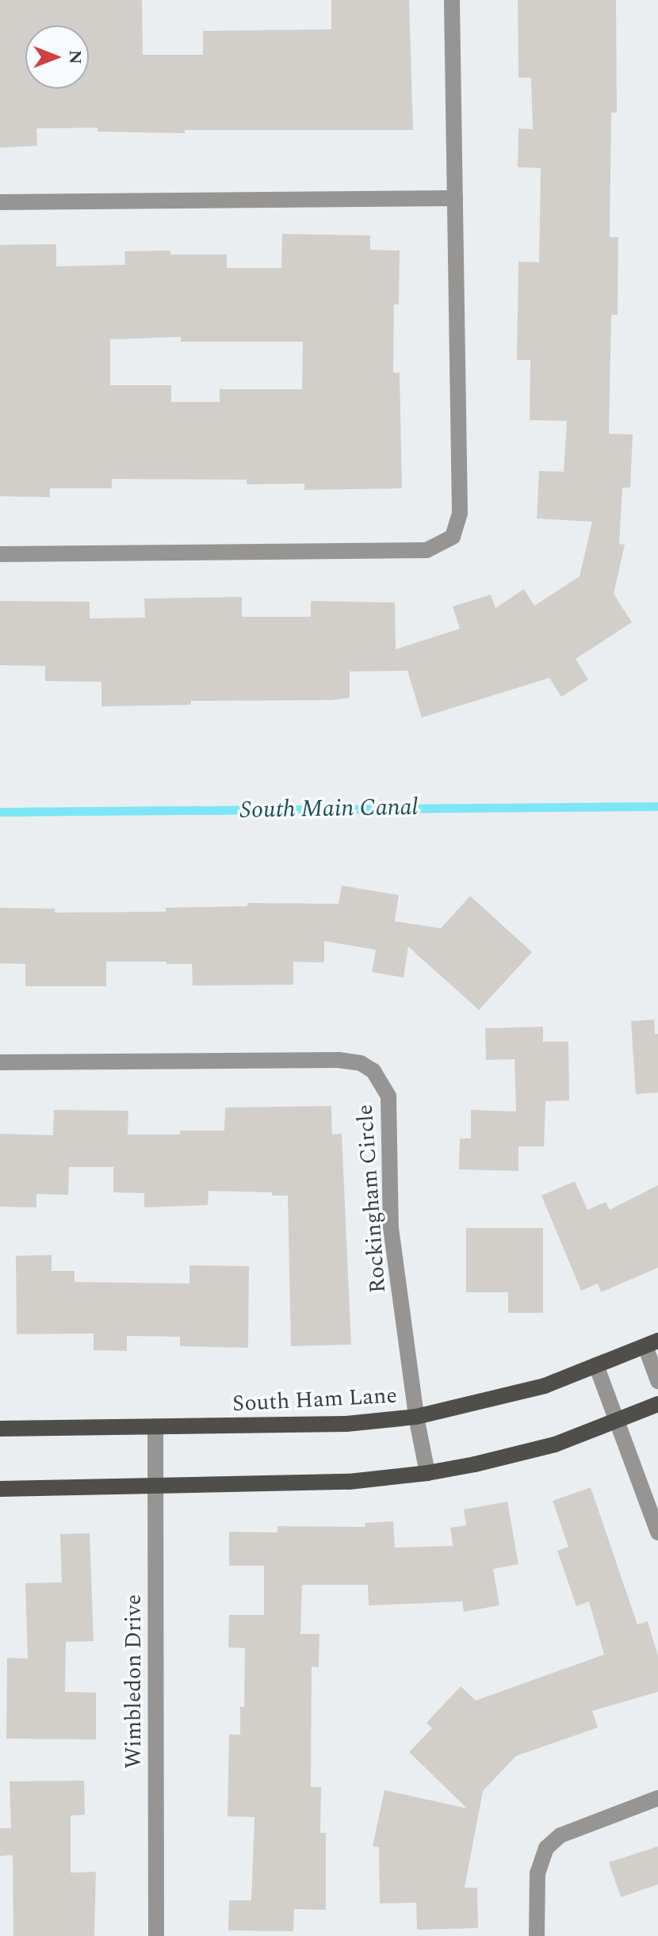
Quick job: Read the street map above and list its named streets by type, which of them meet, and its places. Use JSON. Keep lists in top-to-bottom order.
{
  "streets": {
    "main road": ["South Ham Lane"],
    "street": ["Rockingham Circle", "Wimbledon Drive"]
  },
  "crossings": [
    ["Rockingham Circle", "South Ham Lane"],
    ["South Ham Lane", "Wimbledon Drive"]
  ],
  "water": ["South Main Canal"],
  "north": "right"
}
